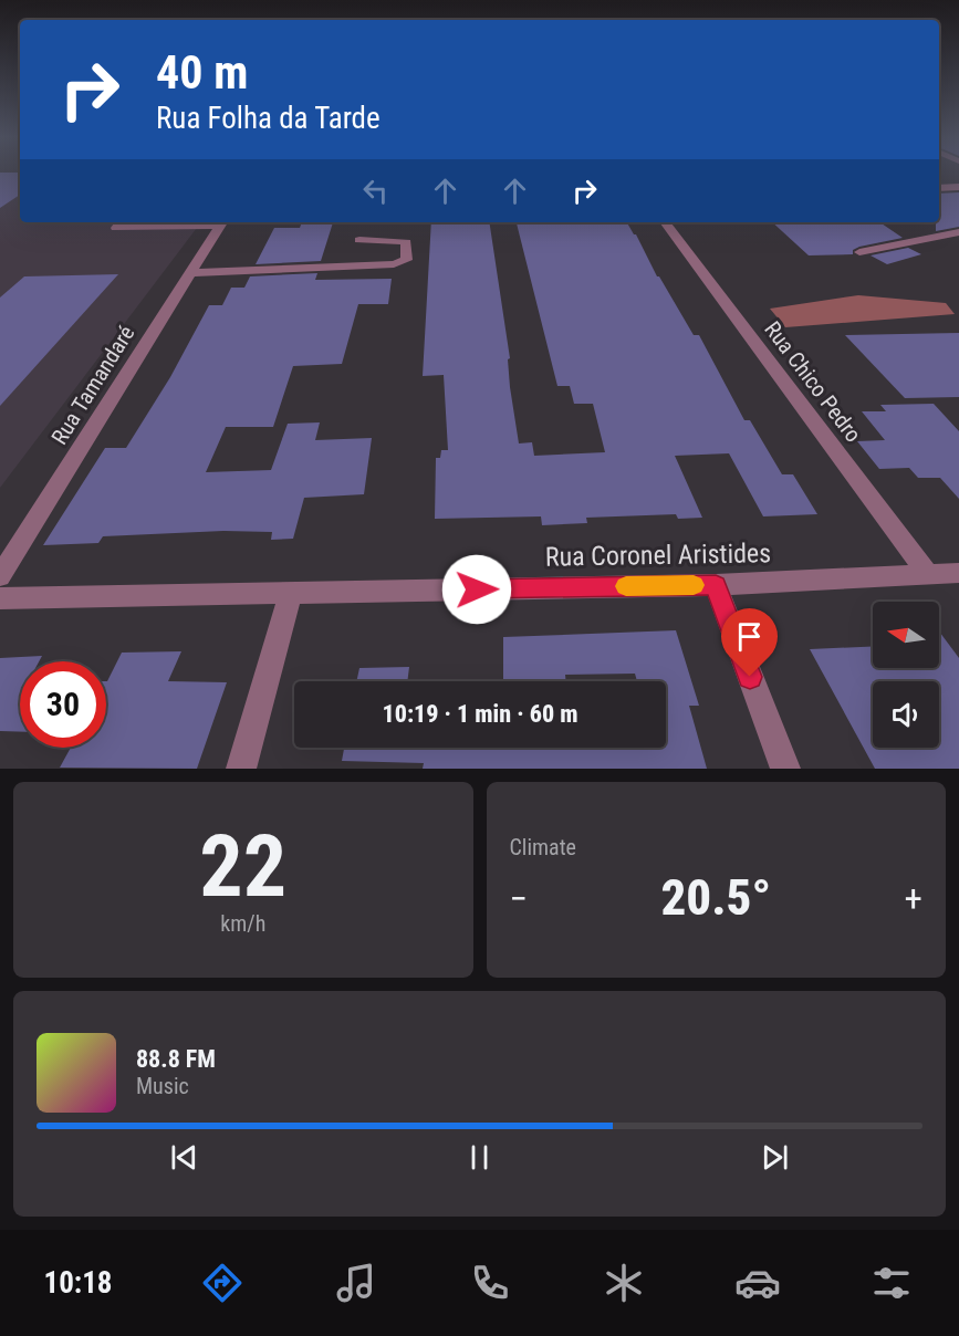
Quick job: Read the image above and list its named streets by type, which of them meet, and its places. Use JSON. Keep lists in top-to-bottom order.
{
  "streets": {
    "street": ["Rua Chico Pedro", "Rua Tamandaré", "Rua Coronel Aristides"]
  },
  "crossings": [
    ["Rua Chico Pedro", "Rua Coronel Aristides"]
  ],
  "north": "left",
  "page": {
    "turn": ["40 m", "Rua Folha da Tarde"],
    "limit": "30",
    "trip": "10:19 · 1 min · 60 m",
    "tile": [
      ["22", "km/h"],
      "Climate"
    ],
    "heat": ["−", "20.5°", "+"],
    "song": ["88.8 FM", "Music"],
    "tabs": "10:18"
  }
}
